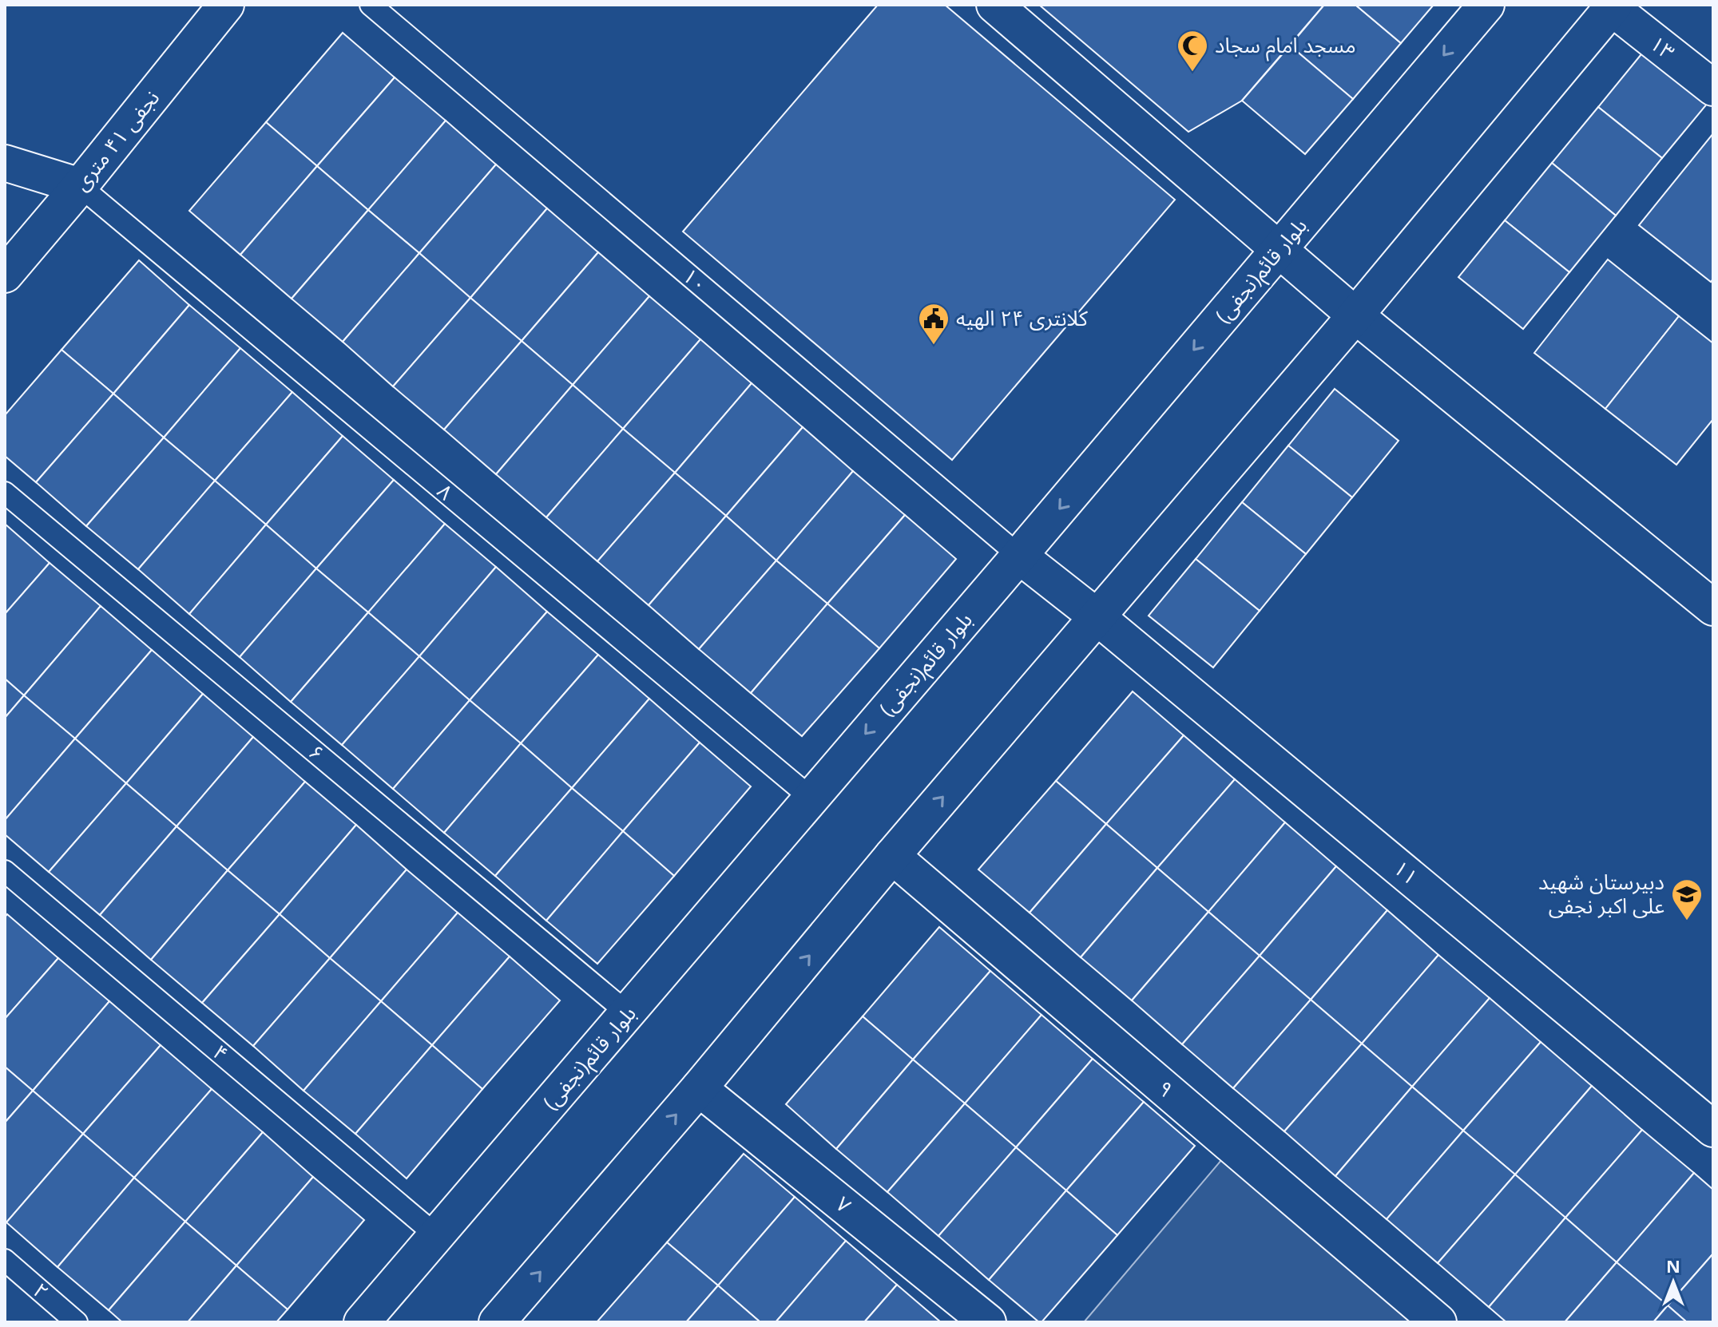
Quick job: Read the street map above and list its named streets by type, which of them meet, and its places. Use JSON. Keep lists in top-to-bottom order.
{
  "streets": {
    "street": [
      "۱۳",
      "نجفی ۴۱ متری",
      "بلوار قائم(نجفی)",
      "۱۱",
      "۹",
      "۷"
    ],
    "lane": [
      "۱۰",
      "۸",
      "۶",
      "۴",
      "۲"
    ]
  },
  "crossings": [
    ["نجفی ۴۱ متری", "۸"],
    ["بلوار قائم(نجفی)", "۱۰"],
    ["بلوار قائم(نجفی)", "۸"],
    ["بلوار قائم(نجفی)", "۶"],
    ["بلوار قائم(نجفی)", "۱۱"],
    ["بلوار قائم(نجفی)", "۴"],
    ["۱۰", "۱۱"]
  ],
  "places": {
    "mosque": ["مسجد امام سجاد"],
    "public building": ["کلانتری ۲۴ الهیه"],
    "school or university": ["دبیرستان شهید علی اکبر نجفی"]
  },
  "north": "top"
}
